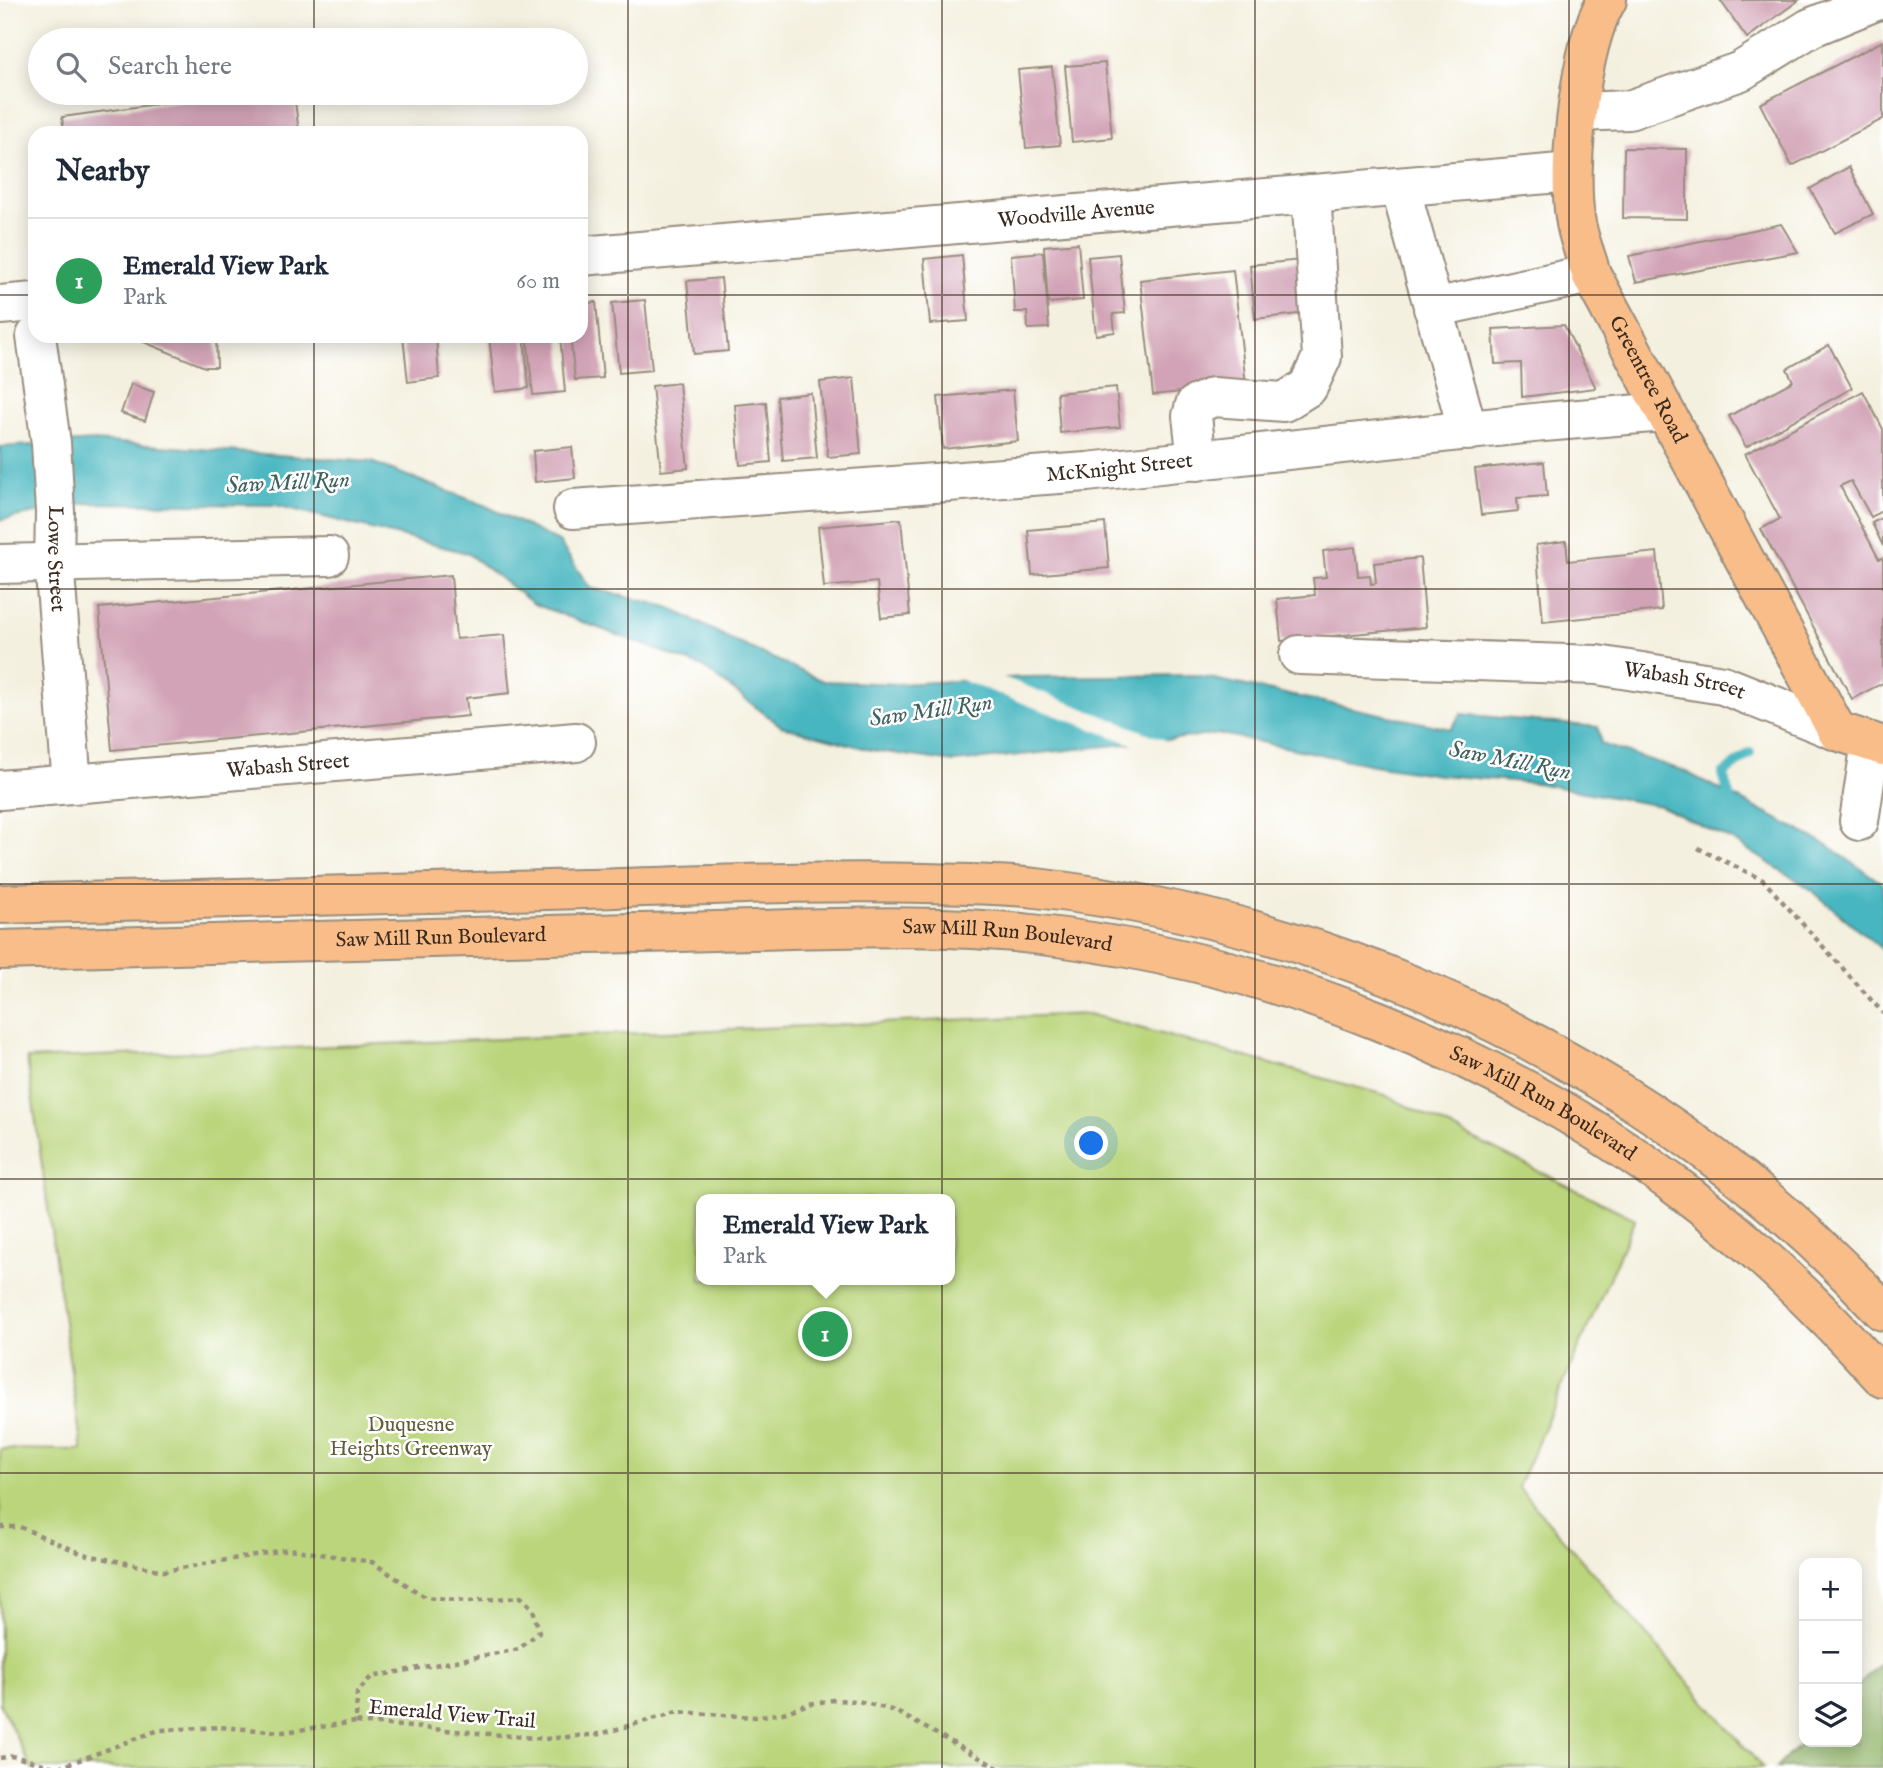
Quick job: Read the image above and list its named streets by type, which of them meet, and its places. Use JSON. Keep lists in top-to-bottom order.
{
  "streets": {
    "main road": ["Greentree Road", "Saw Mill Run Boulevard"],
    "street": [
      "Woodville Avenue",
      "McKnight Street",
      "Lowe Street",
      "Wabash Street"
    ],
    "path": ["Emerald View Trail"]
  },
  "crossings": [
    ["Woodville Avenue", "Greentree Road"],
    ["Greentree Road", "McKnight Street"],
    ["Greentree Road", "Wabash Street"],
    ["Lowe Street", "Wabash Street"]
  ],
  "water": ["Saw Mill Run"],
  "parks": ["Duquesne Heights Greenway"],
  "page": {
    "search": "Search here",
    "heading": "Nearby",
    "list": [
      {
        "mark": "1",
        "name": "Emerald View Park",
        "note": "Park",
        "value": "60 m"
      }
    ],
    "popup": ["Emerald View Park", "Park"],
    "pins": "1",
    "map_buttons": ["+", "−"]
  }
}
